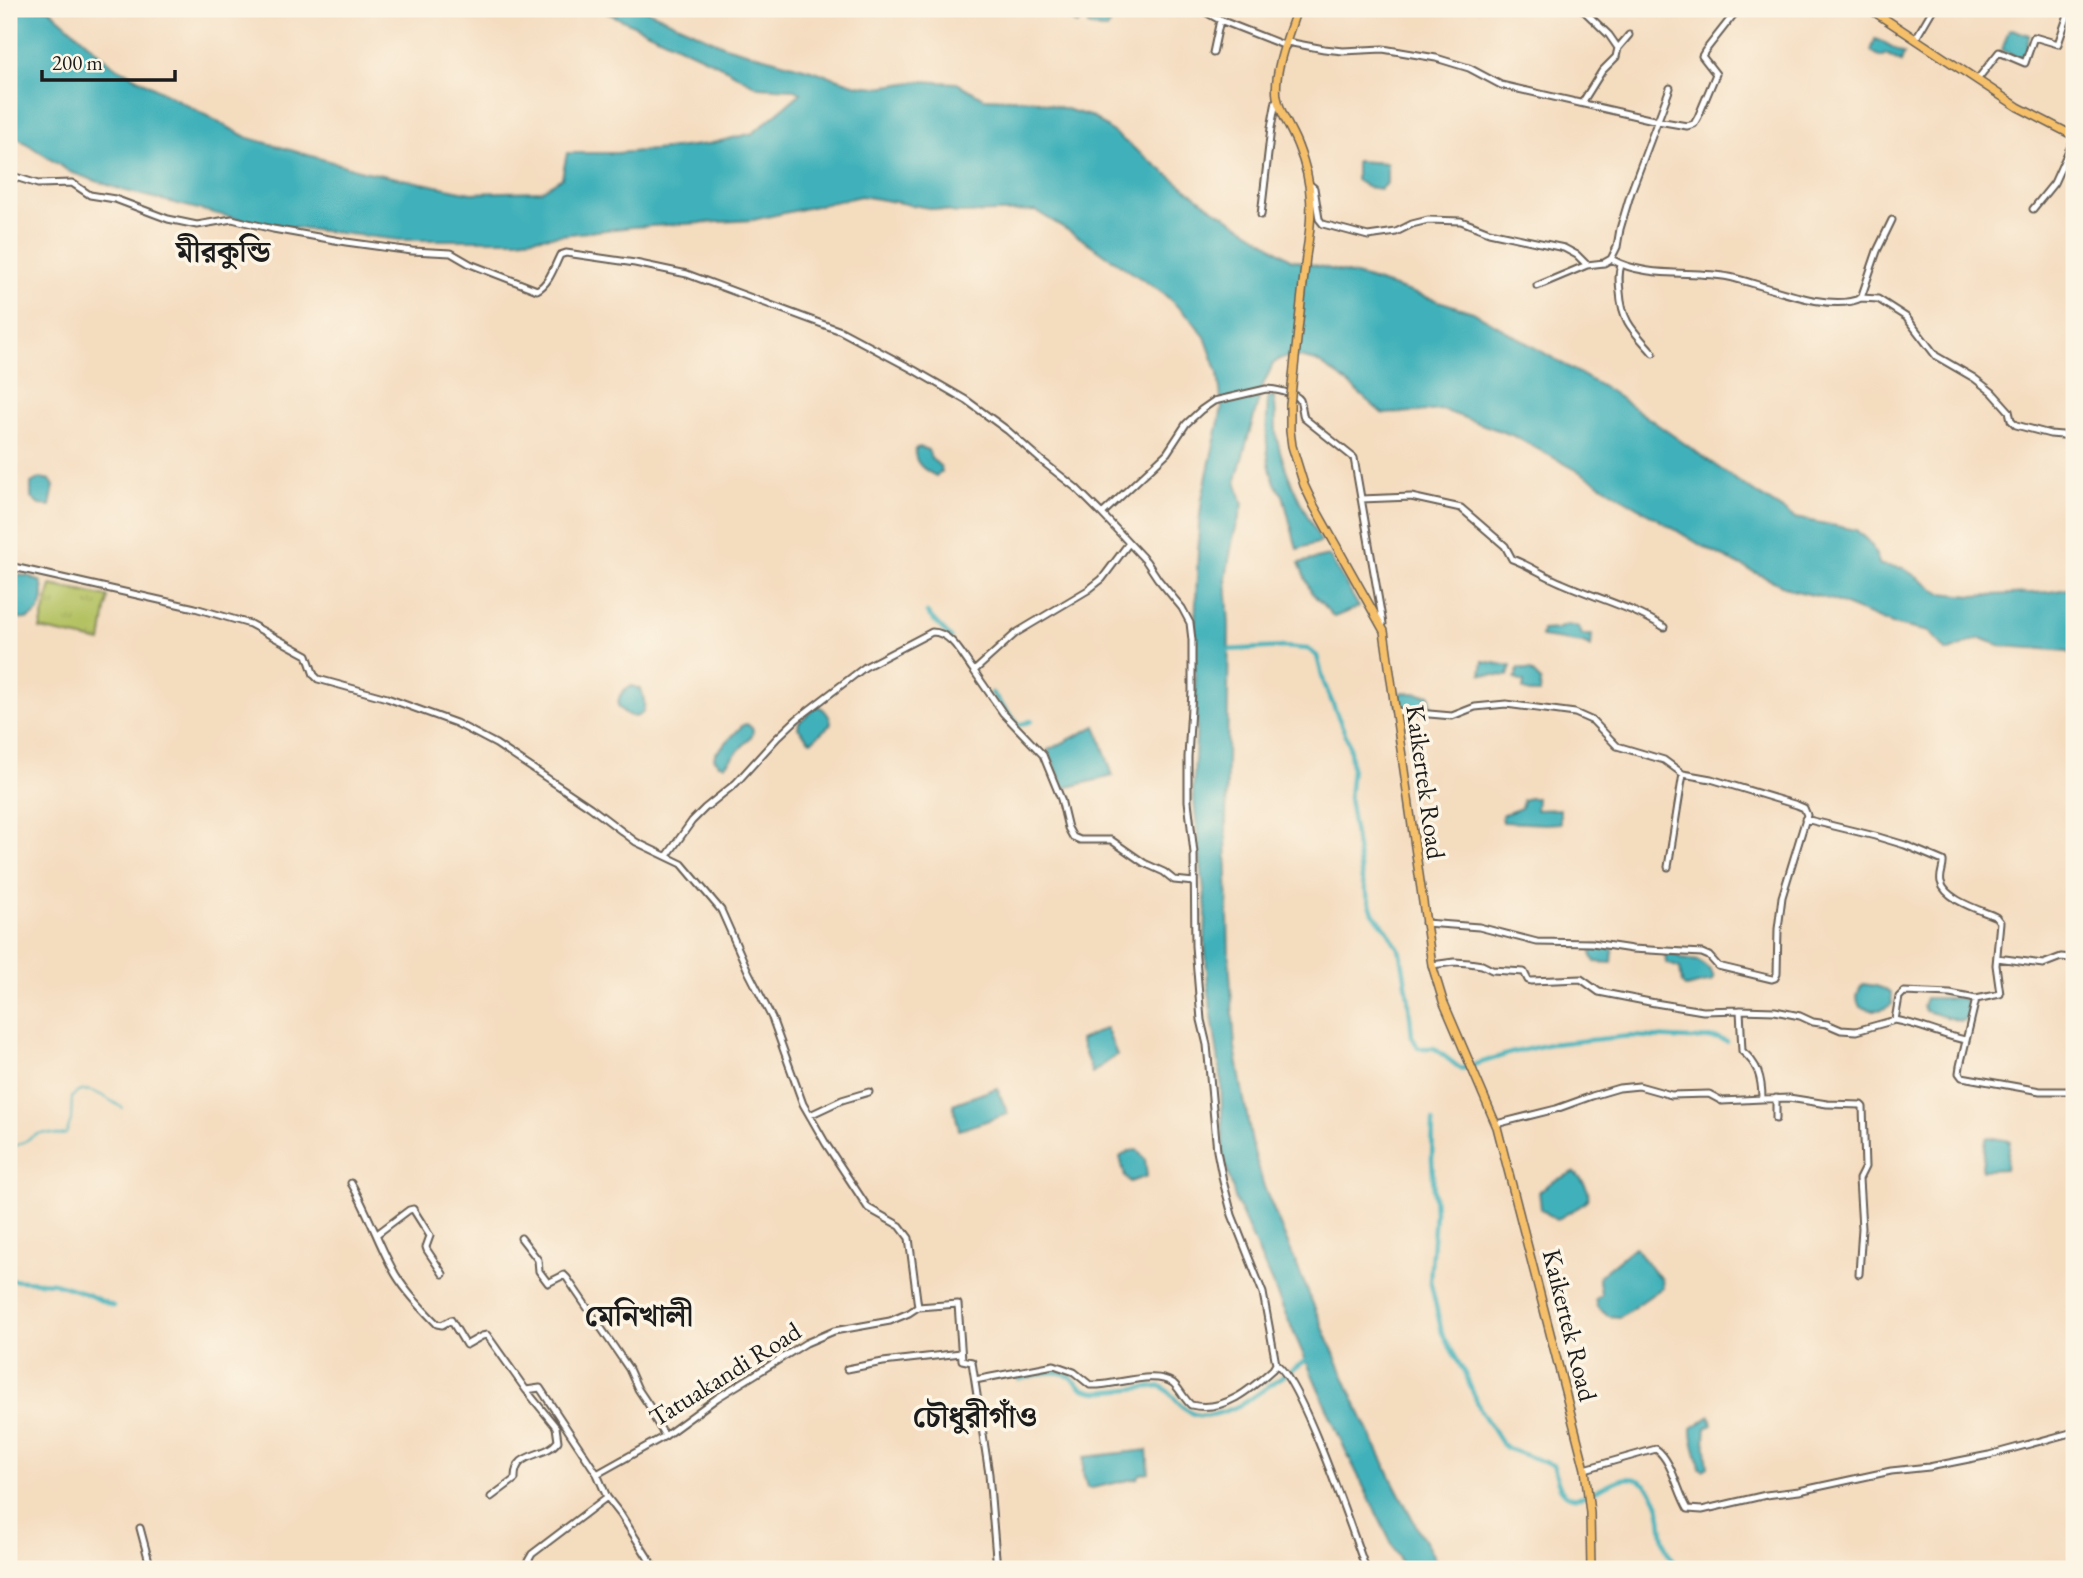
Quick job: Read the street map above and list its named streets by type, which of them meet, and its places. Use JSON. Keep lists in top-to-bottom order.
{
  "streets": {
    "main road": ["Kaikertek Road"],
    "street": ["Tatuakandi Road"]
  },
  "districts": ["মীরকুন্ডি", "মেনিখালী", "চৌধুরীগাঁও"],
  "scale_bar": "200 m"
}
